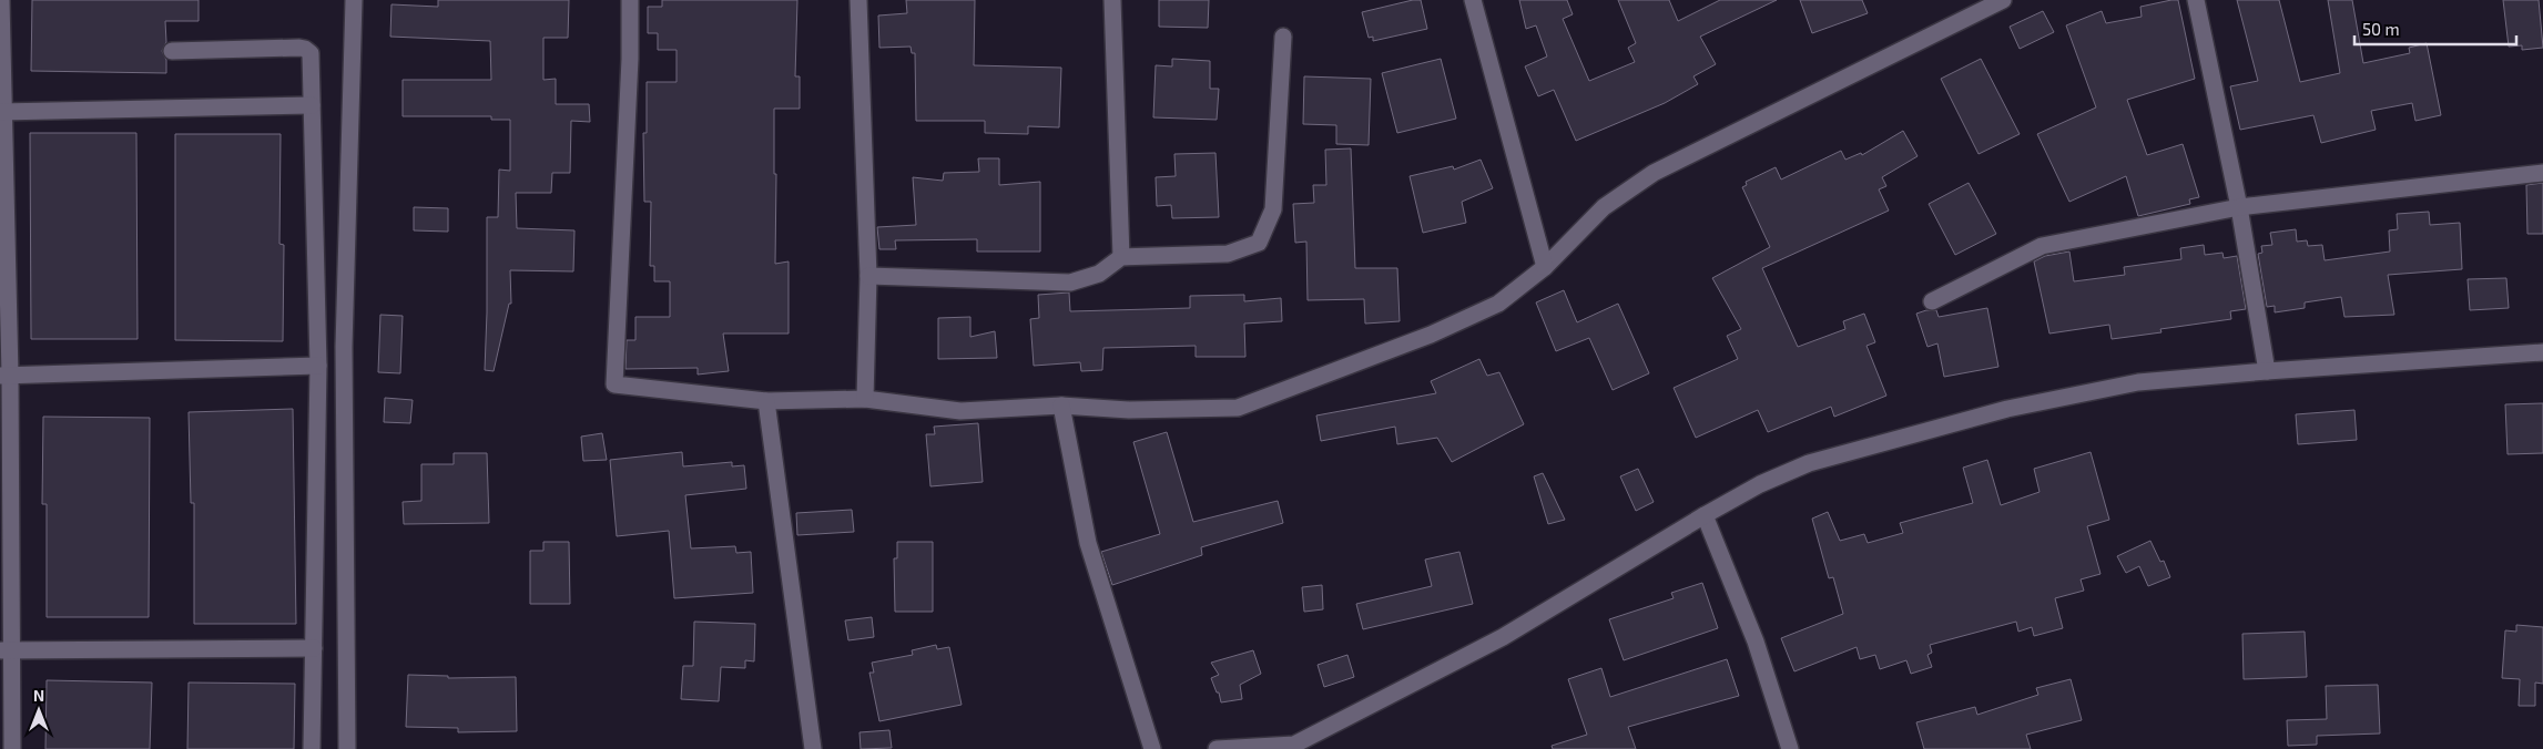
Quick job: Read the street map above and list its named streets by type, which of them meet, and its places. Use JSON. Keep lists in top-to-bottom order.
{
  "scale_bar": "50 m",
  "north": "top"
}
